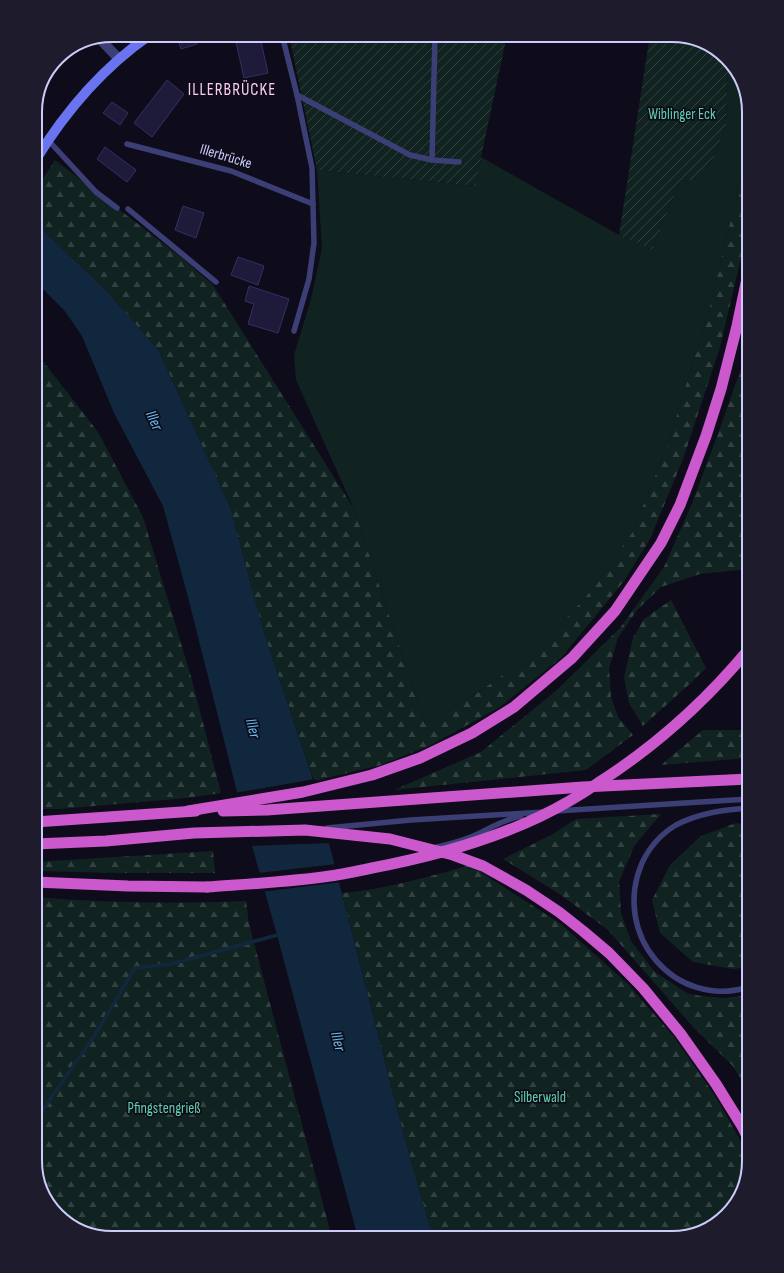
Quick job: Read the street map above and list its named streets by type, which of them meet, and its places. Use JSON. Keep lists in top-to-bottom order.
{
  "streets": {
    "lane": ["Illerbrücke"]
  },
  "districts": ["ILLERBRÜCKE"],
  "water": ["Iller"],
  "parks": ["Wiblinger Eck", "Silberwald", "Pfingstengrieß"]
}
